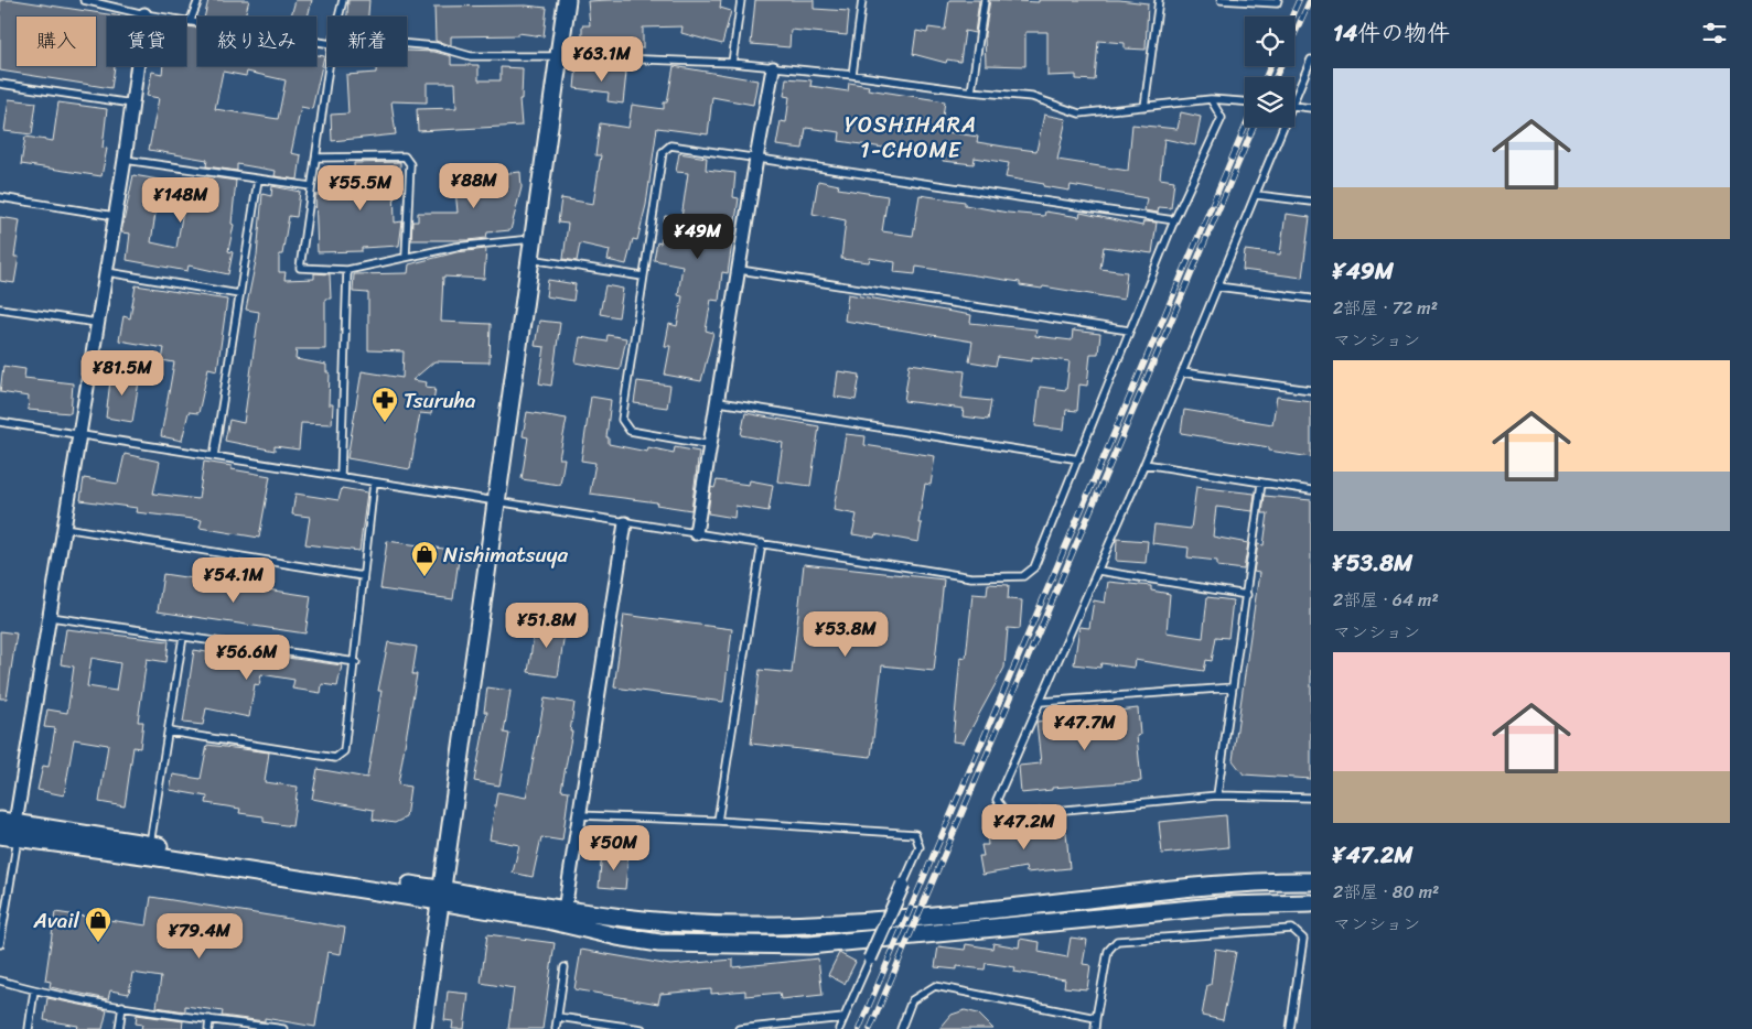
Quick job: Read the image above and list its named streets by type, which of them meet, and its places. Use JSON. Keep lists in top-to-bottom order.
{
  "districts": ["YOSHIHARA 1-CHOME"],
  "places": {
    "pharmacy": ["Tsuruha"],
    "shop": ["Nishimatsuya", "Avail"]
  },
  "page": {
    "heading": "14件の物件",
    "chip": [
      "購入",
      "賃貸",
      "絞り込み",
      "新着"
    ],
    "price": [
      "¥63.1M",
      "¥88M",
      "¥55.5M",
      "¥148M",
      "¥49M",
      "¥81.5M",
      "¥54.1M",
      "¥51.8M",
      "¥53.8M",
      "¥56.6M",
      "¥47.7M",
      "¥47.2M",
      "¥50M",
      "¥79.4M"
    ],
    "list": [
      {
        "name": "¥49M",
        "note": "2部屋 · 72 m² · マンション"
      },
      {
        "name": "¥53.8M",
        "note": "2部屋 · 64 m² · マンション"
      },
      {
        "name": "¥47.2M",
        "note": "2部屋 · 80 m² · マンション"
      }
    ]
  }
}
